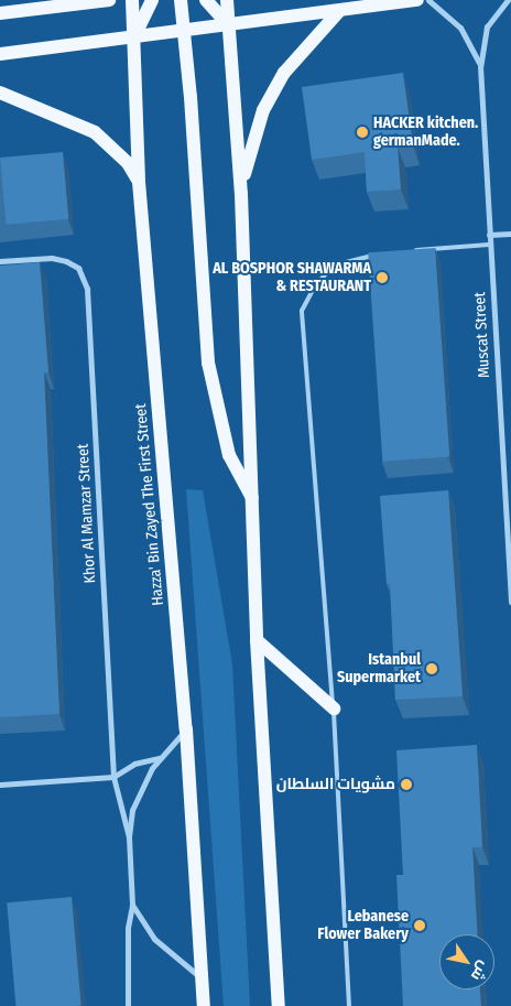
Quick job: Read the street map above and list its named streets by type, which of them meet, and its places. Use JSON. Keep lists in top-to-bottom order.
{
  "streets": {
    "main road": ["Hazza' Bin Zayed The First Street"],
    "street": ["Muscat Street", "Khor Al Mamzar Street"]
  },
  "places": [
    "HACKER kitchen. germanMade.",
    "AL BOSPHOR SHAWARMA & RESTAURANT",
    "Istanbul Supermarket",
    "مشويات السلطان",
    "Lebanese Flower Bakery"
  ],
  "north": "bottom right"
}
